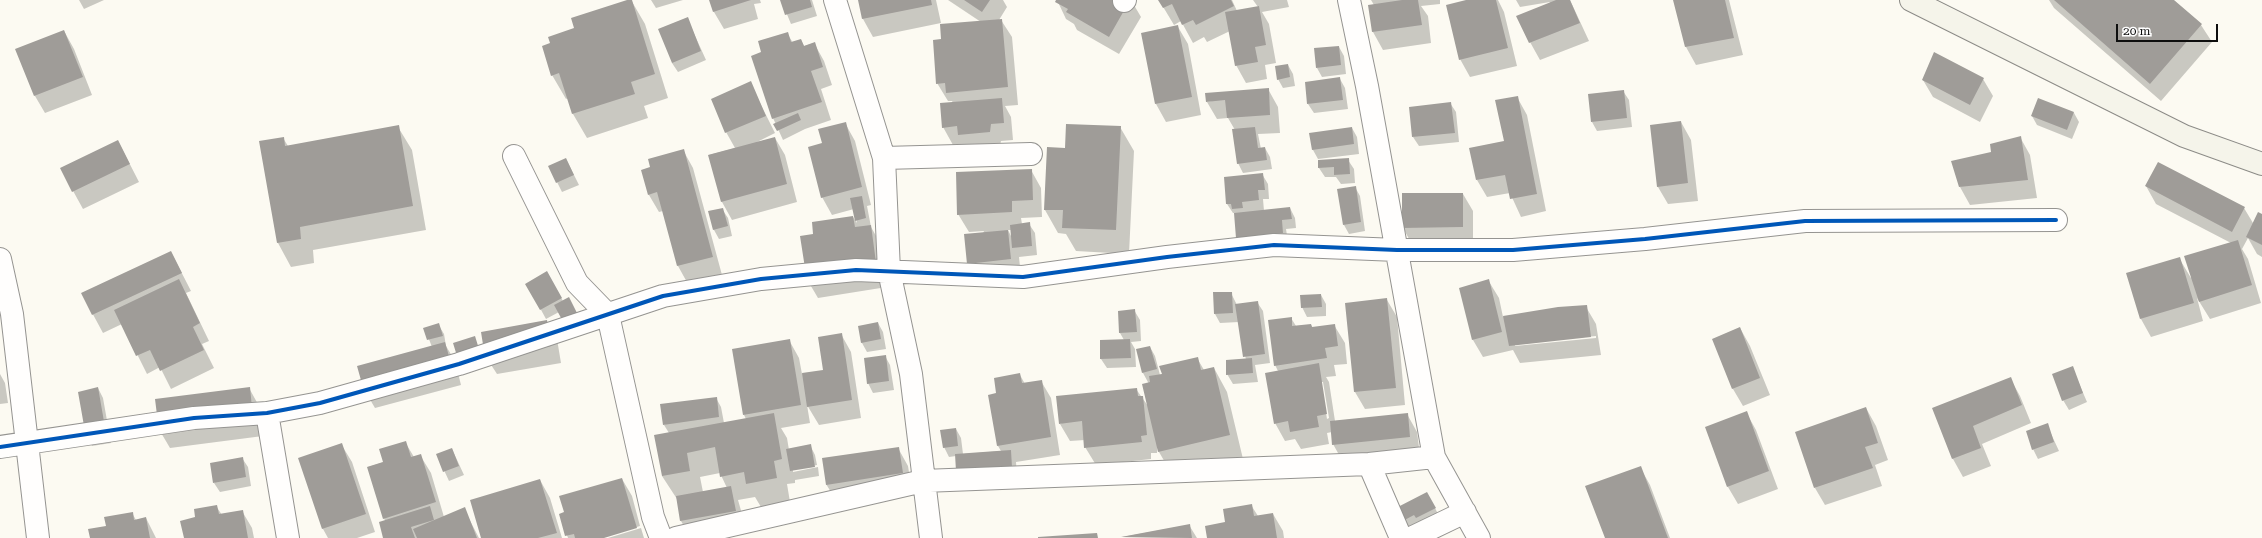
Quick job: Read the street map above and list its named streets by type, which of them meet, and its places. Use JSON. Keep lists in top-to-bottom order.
{
  "scale_bar": "20 m"
}
